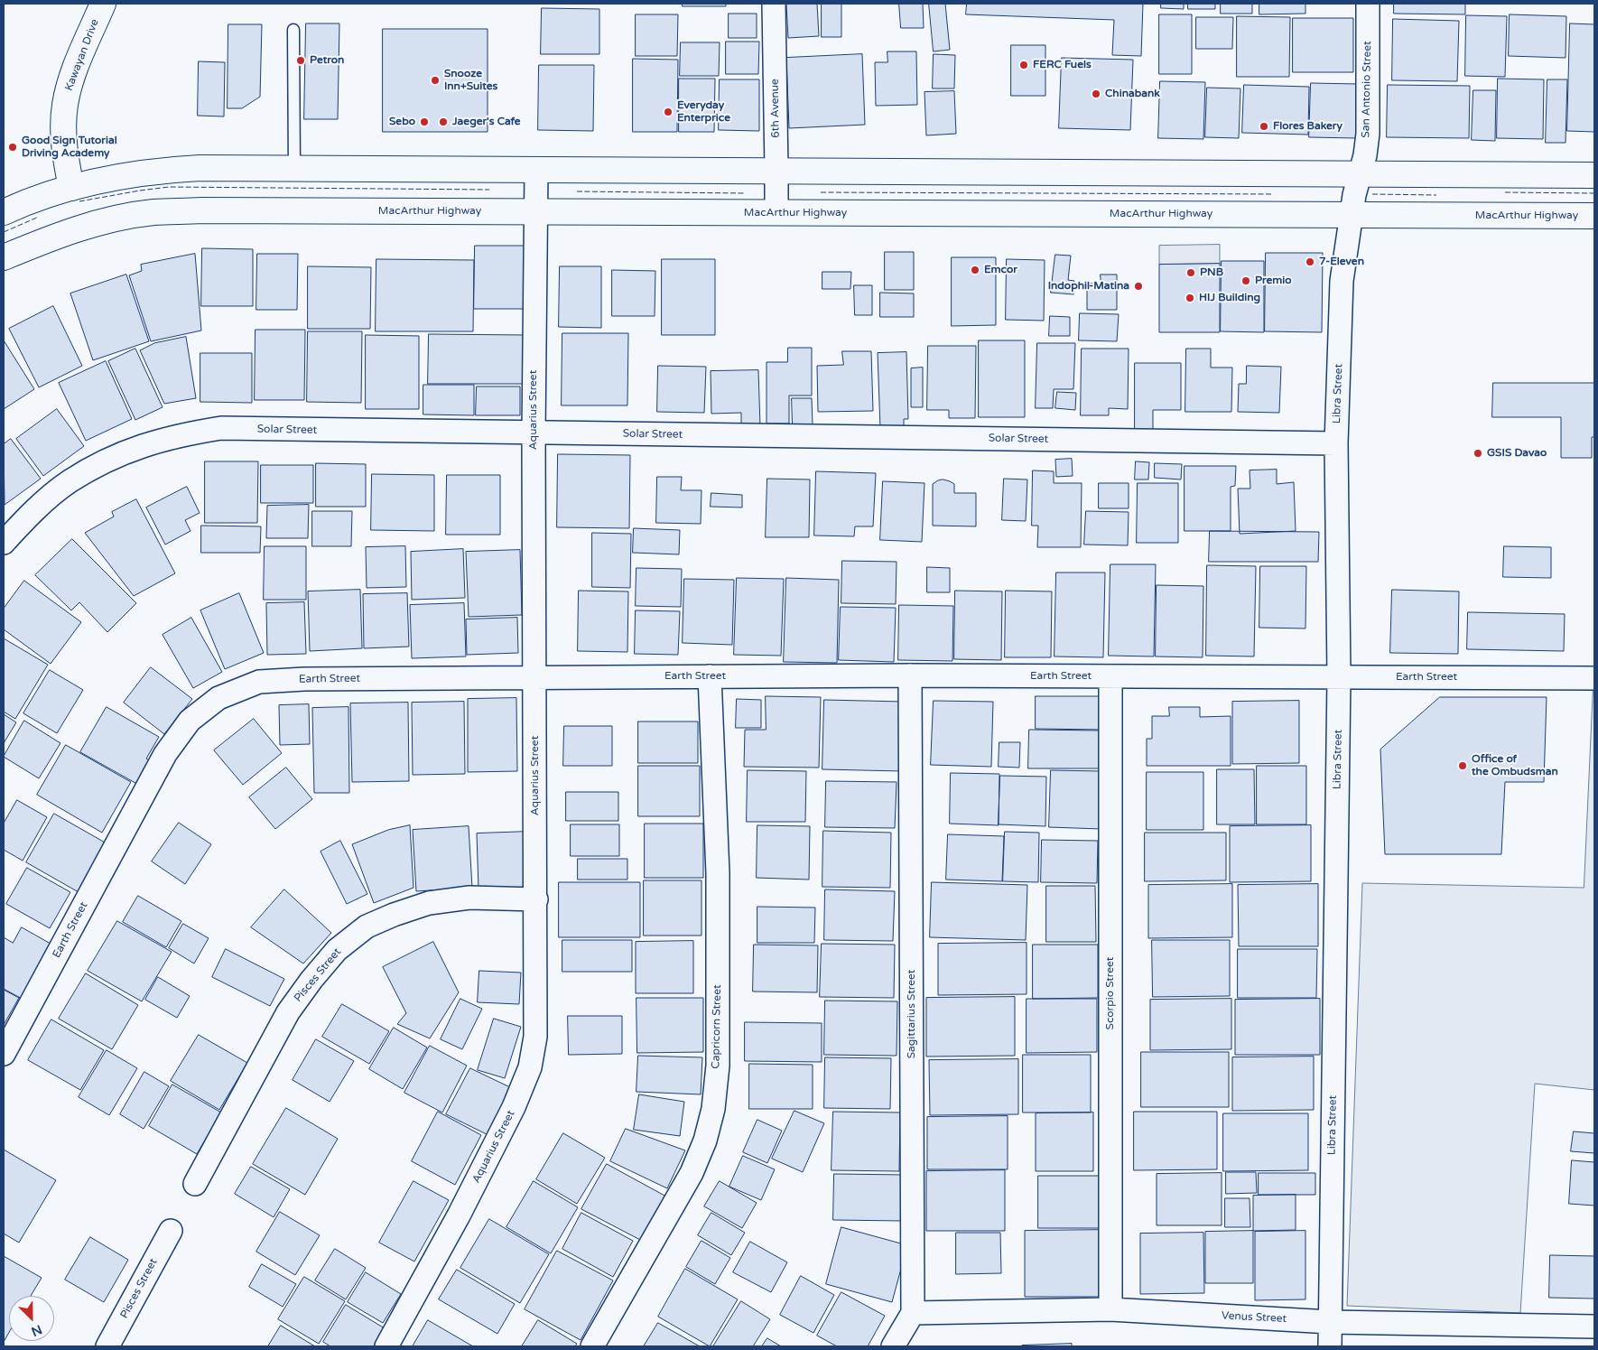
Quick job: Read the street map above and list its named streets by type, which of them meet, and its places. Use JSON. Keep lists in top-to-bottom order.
{
  "streets": {
    "main road": ["Kawayan Drive", "MacArthur Highway"],
    "street": [
      "San Antonio Street",
      "6th Avenue",
      "Libra Street",
      "Aquarius Street",
      "Solar Street",
      "Earth Street",
      "Pisces Street",
      "Scorpio Street",
      "Sagittarius Street",
      "Capricorn Street",
      "Venus Street"
    ]
  },
  "crossings": [
    ["San Antonio Street", "Libra Street"],
    ["6th Avenue", "MacArthur Highway"],
    ["MacArthur Highway", "Libra Street"],
    ["MacArthur Highway", "Aquarius Street"],
    ["Libra Street", "Solar Street"],
    ["Libra Street", "Earth Street"],
    ["Libra Street", "Venus Street"],
    ["Aquarius Street", "Solar Street"],
    ["Aquarius Street", "Earth Street"],
    ["Aquarius Street", "Pisces Street"],
    ["Earth Street", "Scorpio Street"],
    ["Earth Street", "Sagittarius Street"],
    ["Earth Street", "Capricorn Street"],
    ["Scorpio Street", "Venus Street"],
    ["Sagittarius Street", "Venus Street"]
  ],
  "places": [
    "Petron",
    "FERC Fuels",
    "Snooze Inn+Suites",
    "Chinabank",
    "Everyday Enterprice",
    "Sebo",
    "Jaeger's Cafe",
    "Flores Bakery",
    "Good Sign Tutorial Driving Academy",
    "7-Eleven",
    "Emcor",
    "PNB",
    "Premio",
    "Indophil-Matina",
    "HIJ Building",
    "GSIS Davao",
    "Office of the Ombudsman"
  ],
  "north": "bottom right"
}
